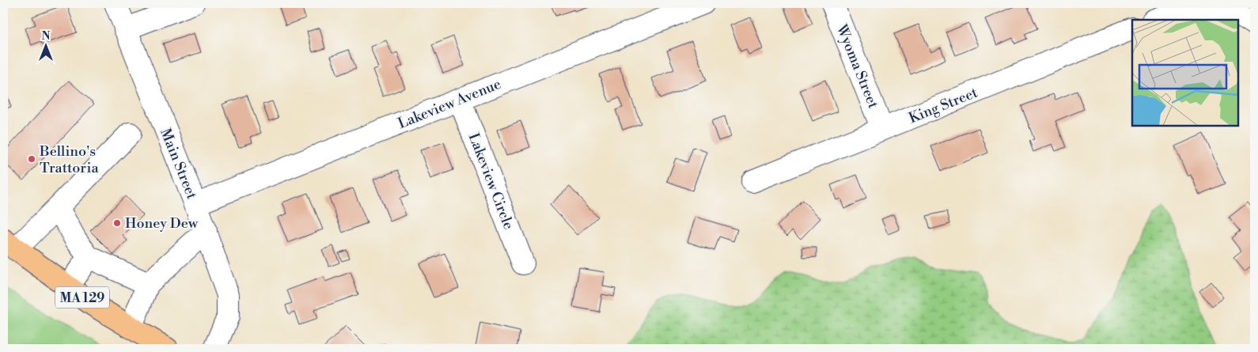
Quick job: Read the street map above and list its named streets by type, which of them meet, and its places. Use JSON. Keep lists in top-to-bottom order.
{
  "streets": {
    "main road": ["MA 129"],
    "street": [
      "Wyoma Street",
      "Lakeview Avenue",
      "King Street",
      "Main Street",
      "Lakeview Circle"
    ]
  },
  "crossings": [
    ["Wyoma Street", "King Street"],
    ["Lakeview Avenue", "Main Street"],
    ["Lakeview Avenue", "Lakeview Circle"]
  ],
  "places": ["Bellino's Trattoria", "Honey Dew"],
  "north": "top"
}
